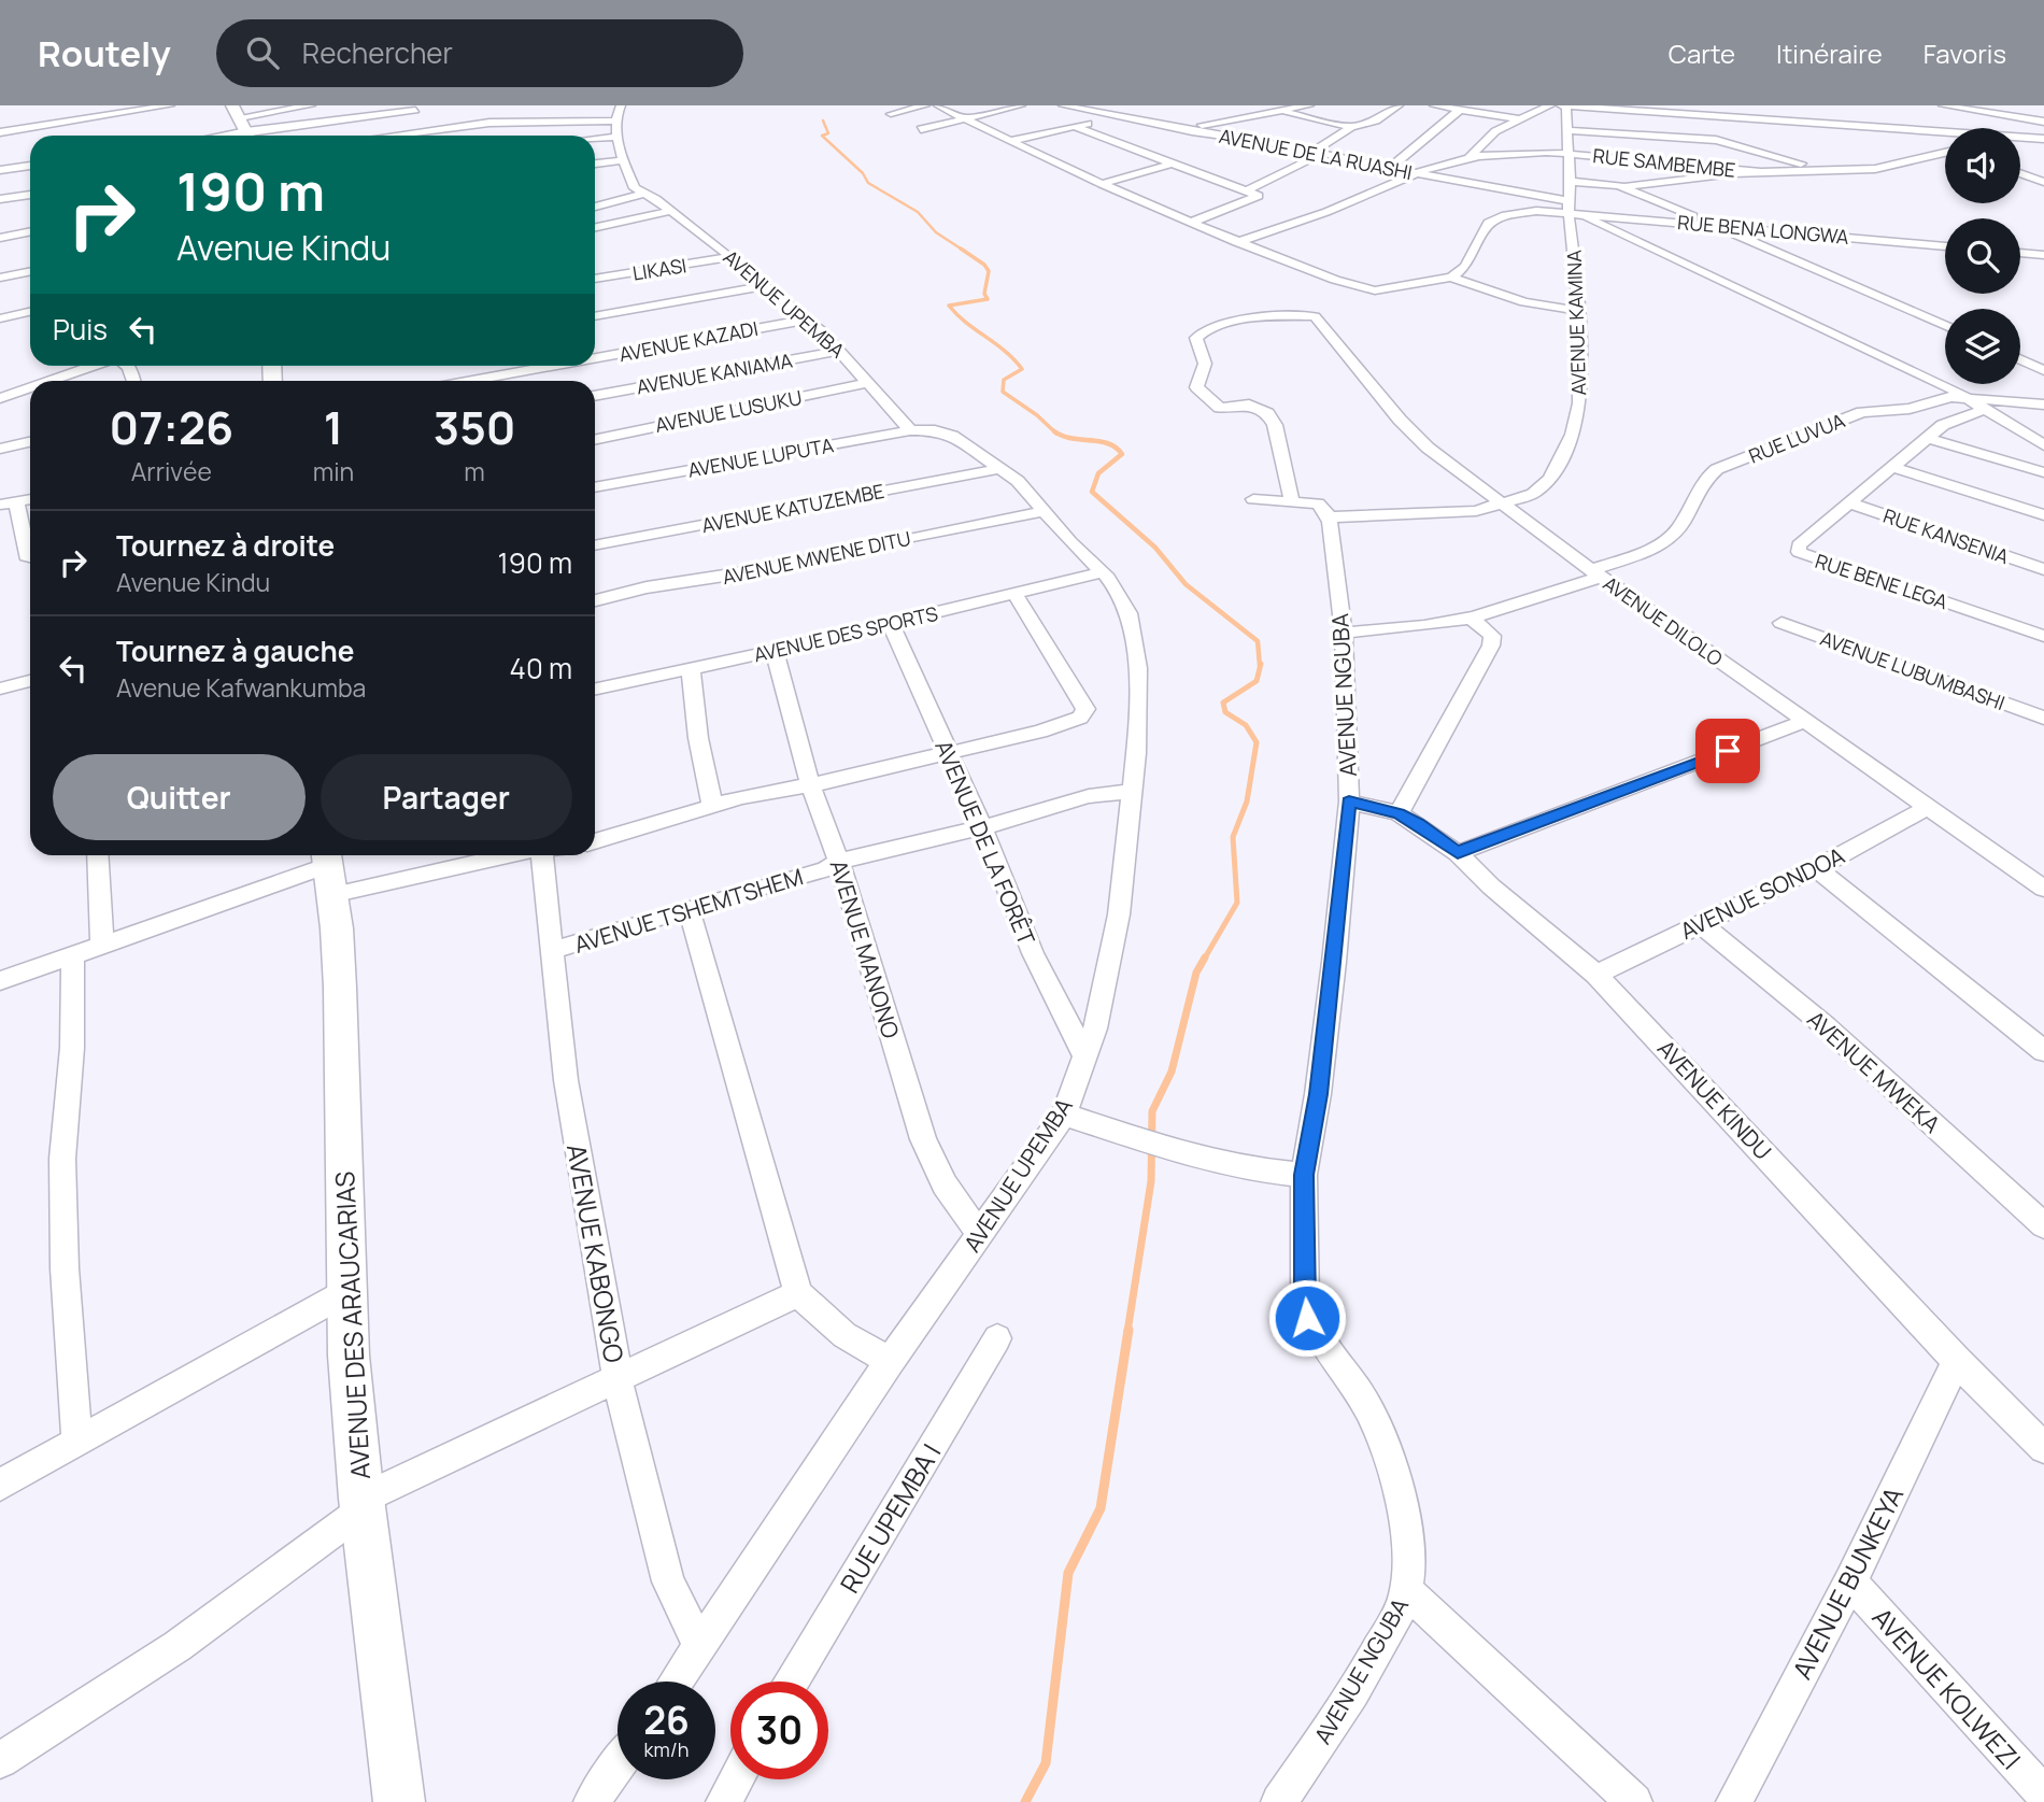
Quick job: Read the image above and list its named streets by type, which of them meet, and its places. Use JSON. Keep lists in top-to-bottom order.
{
  "streets": {
    "street": [
      "AVENUE DE LA RUASHI",
      "RUE SAMBEMBE",
      "RUE BENA LONGWA",
      "LIKASI",
      "AVENUE UPEMBA",
      "AVENUE KAMINA",
      "AVENUE KAZADI",
      "AVENUE KANIAMA",
      "AVENUE LUSUKU",
      "RUE LUVUA",
      "AVENUE LUPUTA",
      "AVENUE KATUZEMBE",
      "RUE KANSENIA",
      "AVENUE MWENE DITU",
      "RUE BENE LEGA",
      "AVENUE DILOLO",
      "AVENUE DES SPORTS",
      "AVENUE LUBUMBASHI",
      "AVENUE NGUBA",
      "AVENUE DE LA FORÊT",
      "AVENUE SONDOA",
      "AVENUE TSHEMTSHEM",
      "AVENUE MANONO",
      "AVENUE MWEKA",
      "AVENUE KINDU",
      "AVENUE KABONGO",
      "AVENUE DES ARAUCARIAS",
      "RUE UPEMBA I",
      "AVENUE BUNKEYA",
      "AVENUE KOLWEZI"
    ]
  },
  "crossings": [
    ["AVENUE DE LA RUASHI", "RUE SAMBEMBE"],
    ["AVENUE DE LA RUASHI", "RUE BENA LONGWA"],
    ["AVENUE DE LA RUASHI", "AVENUE KAMINA"],
    ["RUE SAMBEMBE", "AVENUE KAMINA"],
    ["RUE BENA LONGWA", "AVENUE KAMINA"],
    ["LIKASI", "AVENUE UPEMBA"],
    ["AVENUE UPEMBA", "AVENUE KAZADI"],
    ["AVENUE UPEMBA", "AVENUE KANIAMA"],
    ["AVENUE UPEMBA", "AVENUE LUSUKU"],
    ["AVENUE UPEMBA", "AVENUE LUPUTA"],
    ["AVENUE UPEMBA", "AVENUE KATUZEMBE"],
    ["AVENUE UPEMBA", "AVENUE MWENE DITU"],
    ["AVENUE UPEMBA", "AVENUE DES SPORTS"],
    ["AVENUE UPEMBA", "AVENUE DE LA FORÊT"],
    ["AVENUE UPEMBA", "AVENUE TSHEMTSHEM"],
    ["AVENUE UPEMBA", "AVENUE MANONO"],
    ["AVENUE UPEMBA", "AVENUE KABONGO"],
    ["AVENUE KAMINA", "AVENUE DILOLO"],
    ["AVENUE KAMINA", "AVENUE NGUBA"],
    ["RUE LUVUA", "AVENUE DILOLO"],
    ["RUE LUVUA", "AVENUE NGUBA"],
    ["RUE KANSENIA", "RUE BENE LEGA"],
    ["AVENUE DILOLO", "AVENUE SONDOA"],
    ["AVENUE DES SPORTS", "AVENUE DE LA FORÊT"],
    ["AVENUE DES SPORTS", "AVENUE MANONO"],
    ["AVENUE NGUBA", "AVENUE KINDU"],
    ["AVENUE DE LA FORÊT", "AVENUE TSHEMTSHEM"],
    ["AVENUE SONDOA", "AVENUE MWEKA"],
    ["AVENUE SONDOA", "AVENUE KINDU"],
    ["AVENUE TSHEMTSHEM", "AVENUE MANONO"],
    ["AVENUE TSHEMTSHEM", "AVENUE KABONGO"],
    ["AVENUE KINDU", "AVENUE BUNKEYA"],
    ["AVENUE BUNKEYA", "AVENUE KOLWEZI"]
  ],
  "page": {
    "header": "Routely",
    "search": "Rechercher",
    "nav": ["Carte", "Itinéraire", "Favoris"],
    "turn": ["190 m", "Avenue Kindu"],
    "then": "Puis",
    "eta": [
      "07:26",
      "Arrivée",
      "1",
      "min",
      "350",
      "m"
    ],
    "list": [
      {
        "name": "Tournez à droite",
        "note": "Avenue Kindu",
        "value": "190 m"
      },
      {
        "name": "Tournez à gauche",
        "note": "Avenue Kafwankumba",
        "value": "40 m"
      }
    ],
    "buttons": ["Quitter", "Partager"],
    "speed": "26 km/h",
    "limit": "30"
  }
}
